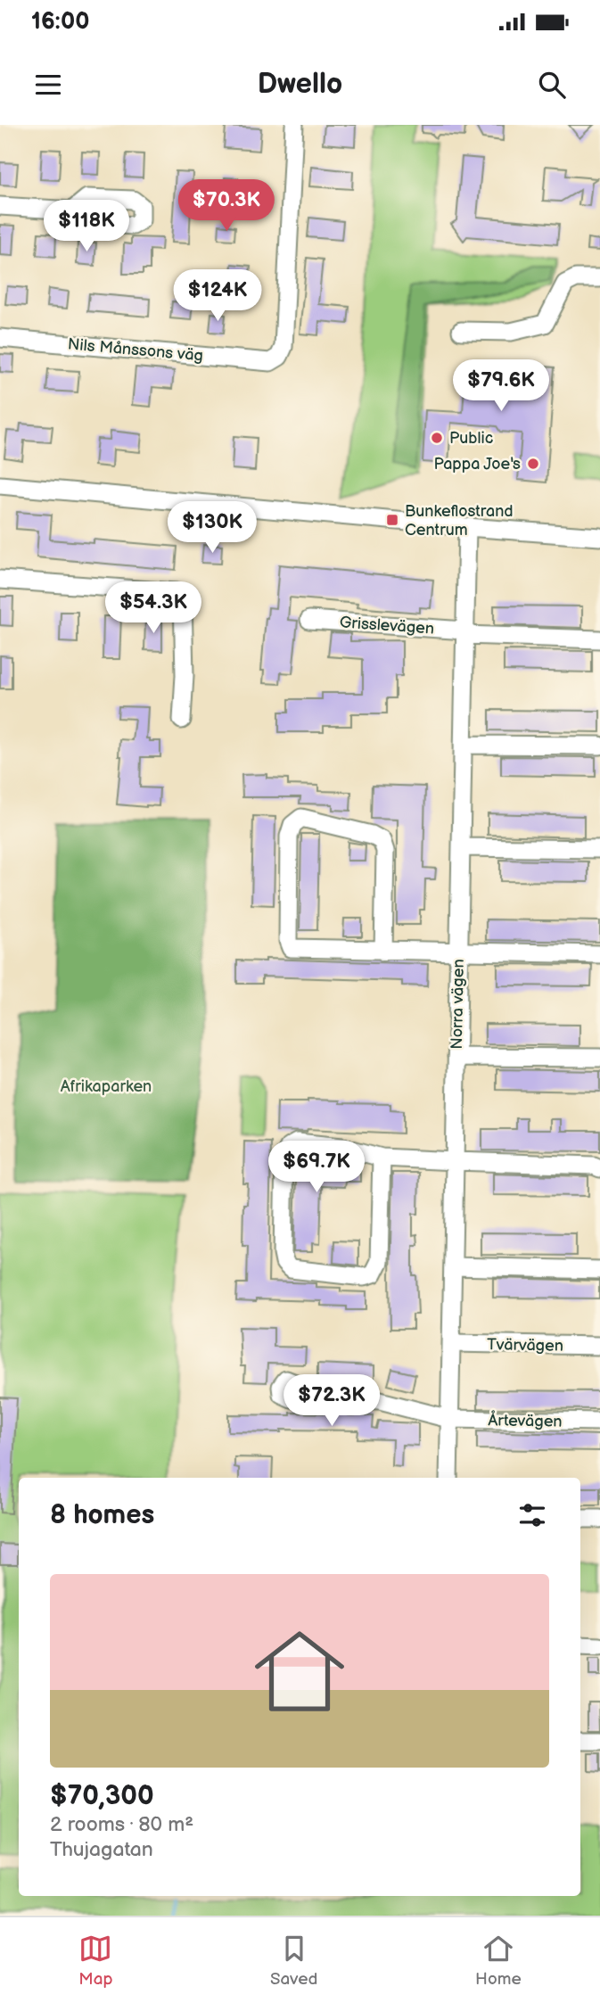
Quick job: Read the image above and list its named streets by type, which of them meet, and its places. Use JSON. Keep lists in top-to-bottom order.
{
  "streets": {
    "street": [
      "Nils Månssons väg",
      "Grisslevägen",
      "Norra vägen",
      "Tvärvägen",
      "Årtevägen"
    ]
  },
  "crossings": [
    ["Grisslevägen", "Norra vägen"],
    ["Norra vägen", "Tvärvägen"],
    ["Norra vägen", "Årtevägen"]
  ],
  "parks": ["Afrikaparken"],
  "places": {
    "other": ["Public", "Pappa Joe's"],
    "transit": ["Bunkeflostrand Centrum"]
  },
  "page": {
    "status": "16:00",
    "header": "Dwello",
    "price": [
      "$70.3K",
      "$118K",
      "$124K",
      "$79.6K",
      "$130K",
      "$54.3K",
      "$69.7K",
      "$72.3K"
    ],
    "heading": "8 homes",
    "list": [
      {
        "name": "$70,300",
        "note": "2 rooms · 80 m² · Thujagatan"
      }
    ],
    "tabs": ["Map", "Saved", "Home"]
  }
}
